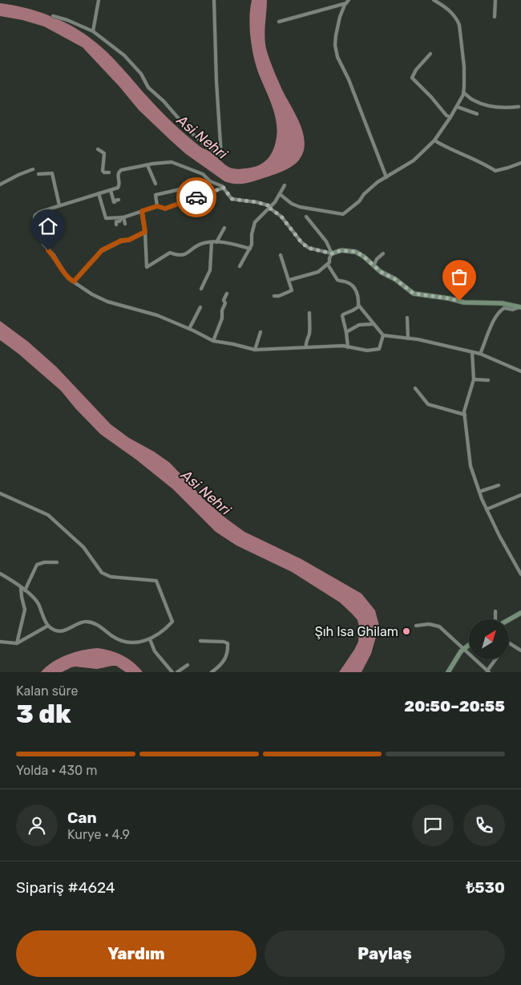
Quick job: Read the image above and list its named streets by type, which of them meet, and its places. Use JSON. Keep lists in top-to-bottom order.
{
  "water": ["Asi Nehri"],
  "places": ["Şıh Isa Ghilam"],
  "north": "top right",
  "page": {
    "heading": ["3 dk", "Kalan süre", "20:50–20:55"],
    "panel": [
      "Can",
      "Kurye · 4.9",
      "Sipariş #4624",
      "₺530"
    ],
    "bar": "Yolda · 430 m",
    "buttons": ["Yardım", "Paylaş"]
  }
}
